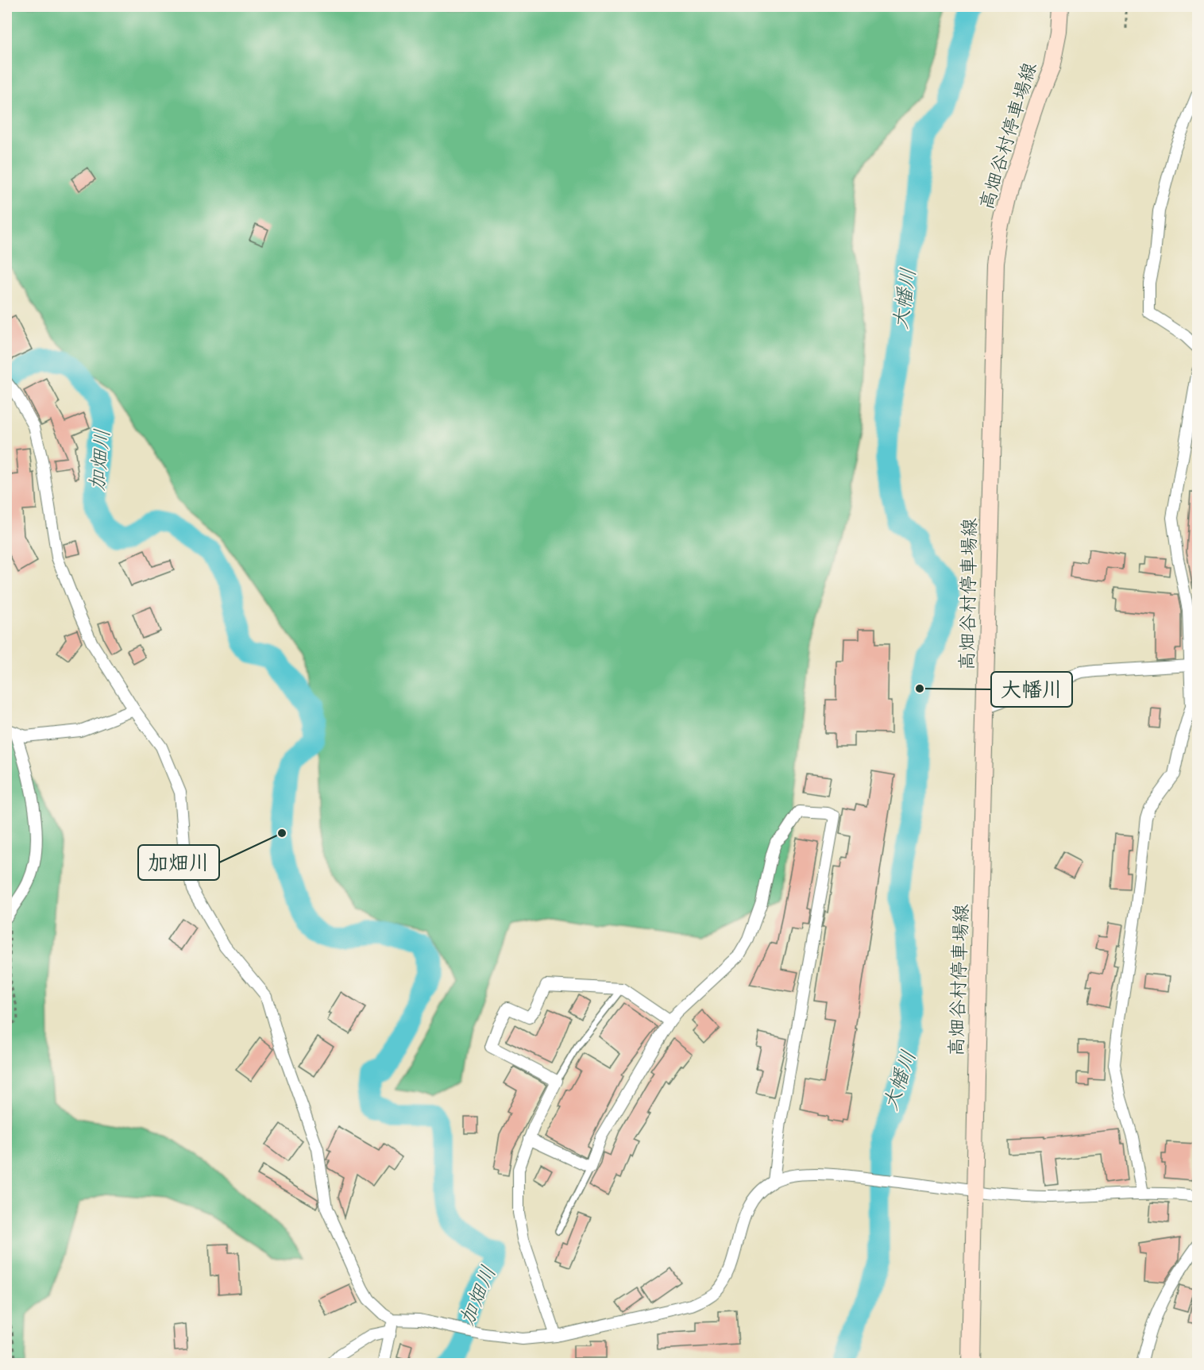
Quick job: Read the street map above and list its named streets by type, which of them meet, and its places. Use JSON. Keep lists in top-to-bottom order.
{
  "streets": {
    "main road": ["高畑谷村停車場線"]
  },
  "water": ["大幡川", "加畑川"],
  "places": ["大幡川", "加畑川"]
}
